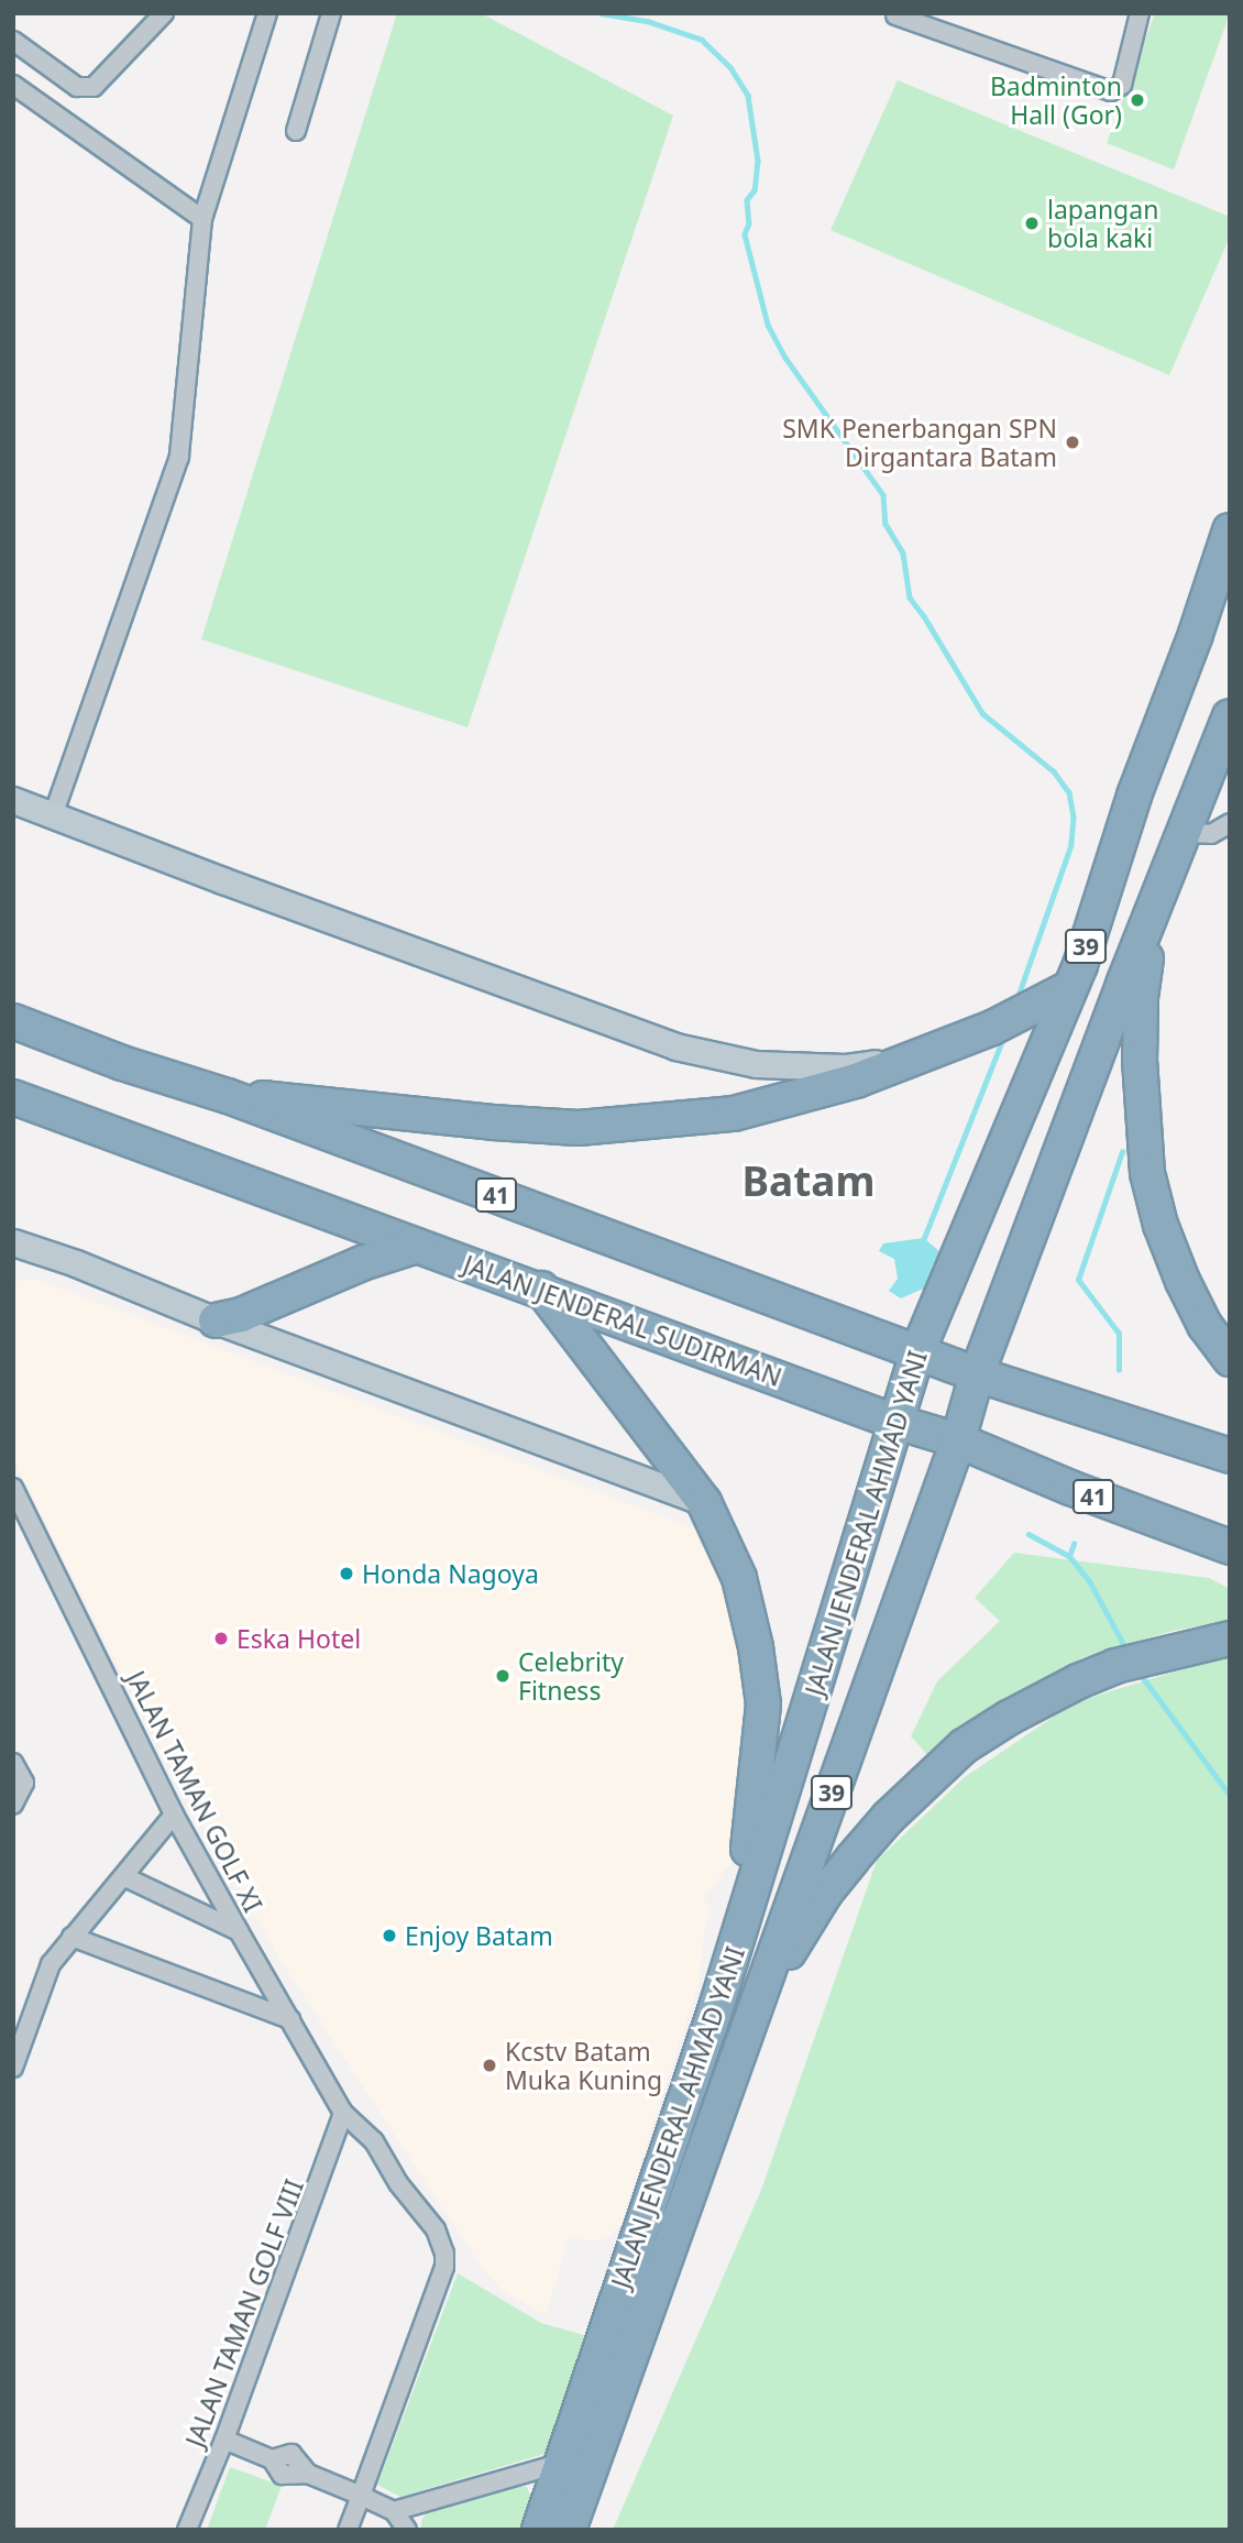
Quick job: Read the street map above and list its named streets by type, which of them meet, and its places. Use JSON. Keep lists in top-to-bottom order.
{
  "streets": {
    "highway": [
      "39",
      "41",
      "JALAN JENDERAL SUDIRMAN",
      "JALAN JENDERAL AHMAD YANI"
    ],
    "street": ["JALAN TAMAN GOLF XI", "JALAN TAMAN GOLF VIII"]
  },
  "crossings": [
    ["41", "JALAN JENDERAL AHMAD YANI"],
    ["JALAN JENDERAL SUDIRMAN", "JALAN JENDERAL AHMAD YANI"],
    ["JALAN TAMAN GOLF XI", "JALAN TAMAN GOLF VIII"]
  ],
  "districts": ["Batam"],
  "places": [
    "Badminton Hall (Gor)",
    "lapangan bola kaki",
    "SMK Penerbangan SPN Dirgantara Batam",
    "Honda Nagoya",
    "Eska Hotel",
    "Celebrity Fitness",
    "Enjoy Batam",
    "Kcstv Batam Muka Kuning"
  ]
}
